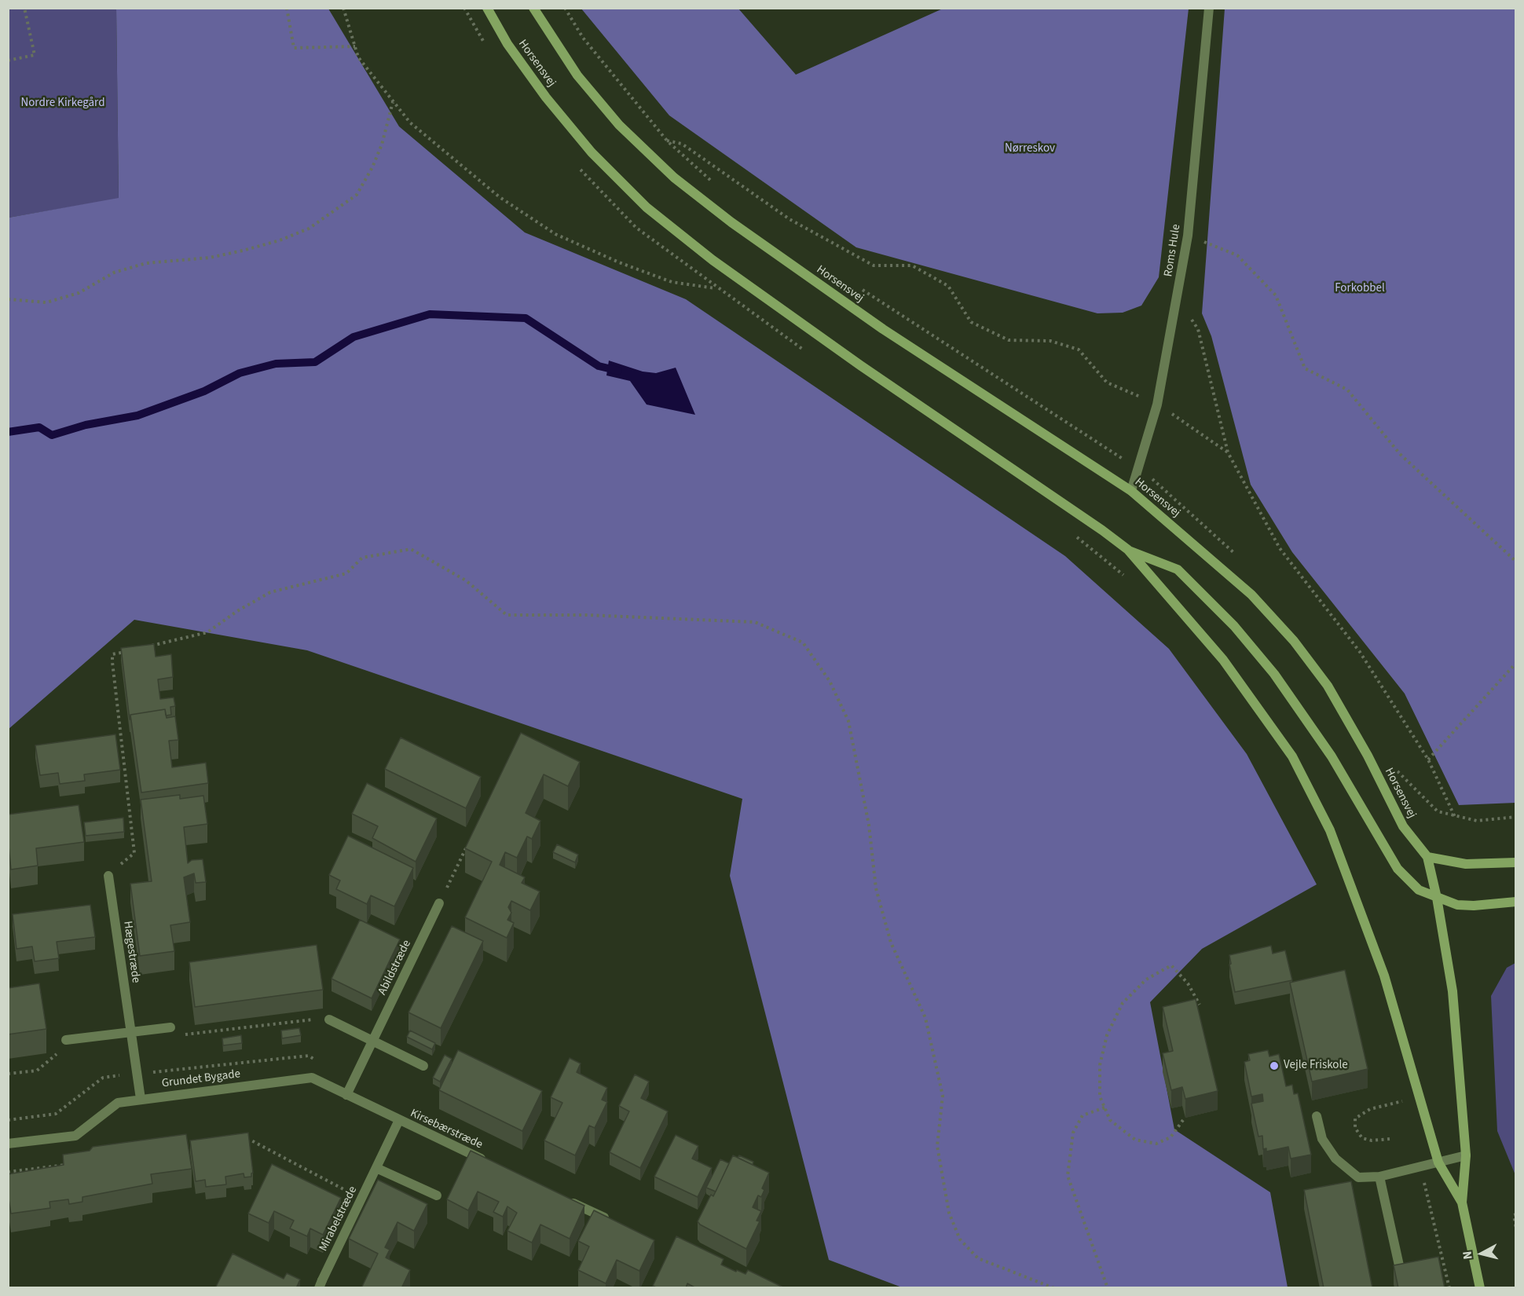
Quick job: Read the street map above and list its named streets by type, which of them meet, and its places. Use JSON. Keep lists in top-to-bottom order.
{
  "streets": {
    "main road": ["Horsensvej"],
    "street": [
      "Roms Hule",
      "Hægestræde",
      "Abildstræde",
      "Grundet Bygade",
      "Kirsebærstræde",
      "Mirabelstræde"
    ]
  },
  "crossings": [
    ["Horsensvej", "Roms Hule"],
    ["Hægestræde", "Grundet Bygade"],
    ["Abildstræde", "Grundet Bygade"],
    ["Grundet Bygade", "Kirsebærstræde"],
    ["Grundet Bygade", "Mirabelstræde"],
    ["Kirsebærstræde", "Mirabelstræde"]
  ],
  "parks": ["Nordre Kirkegård", "Nørreskov", "Forkobbel"],
  "places": ["Vejle Friskole"],
  "north": "left"
}
